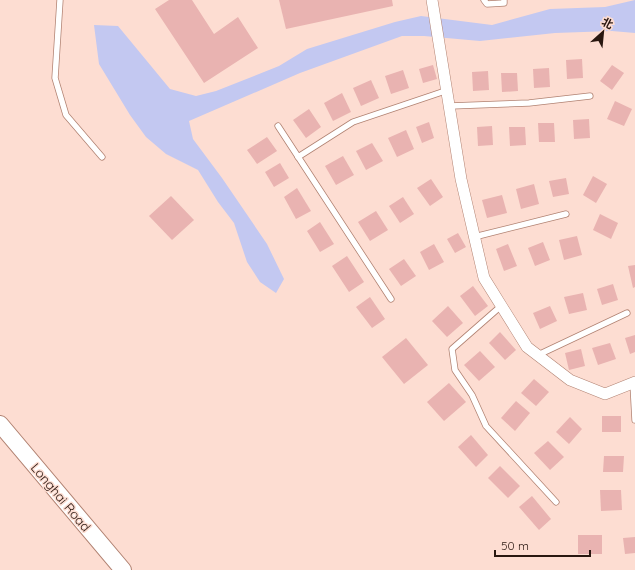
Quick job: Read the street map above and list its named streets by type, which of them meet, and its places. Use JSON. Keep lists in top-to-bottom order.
{
  "streets": {
    "street": ["Longhai Road"]
  },
  "scale_bar": "50 m",
  "north": "top right"
}
